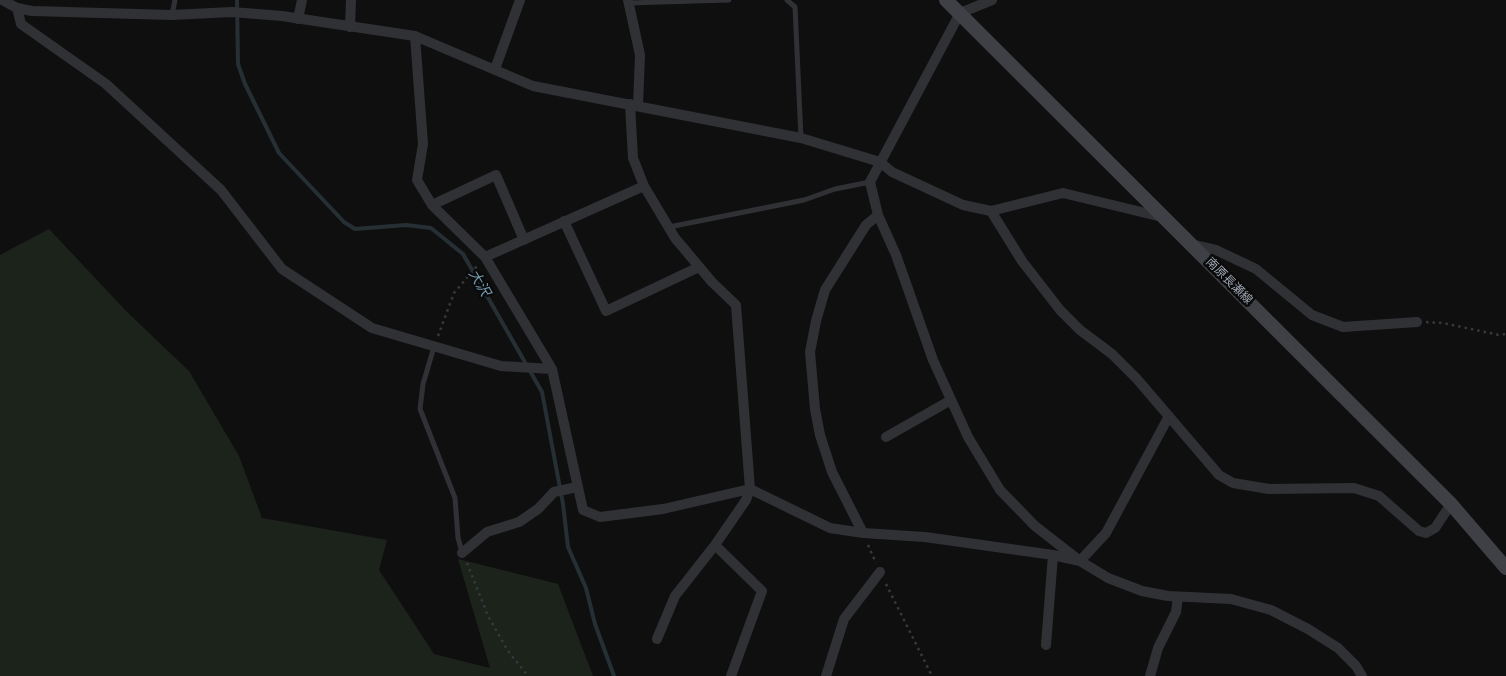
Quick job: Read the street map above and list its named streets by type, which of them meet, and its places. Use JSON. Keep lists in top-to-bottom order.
{
  "streets": {
    "main road": ["南原長瀬線"]
  },
  "water": ["大沢"]
}
